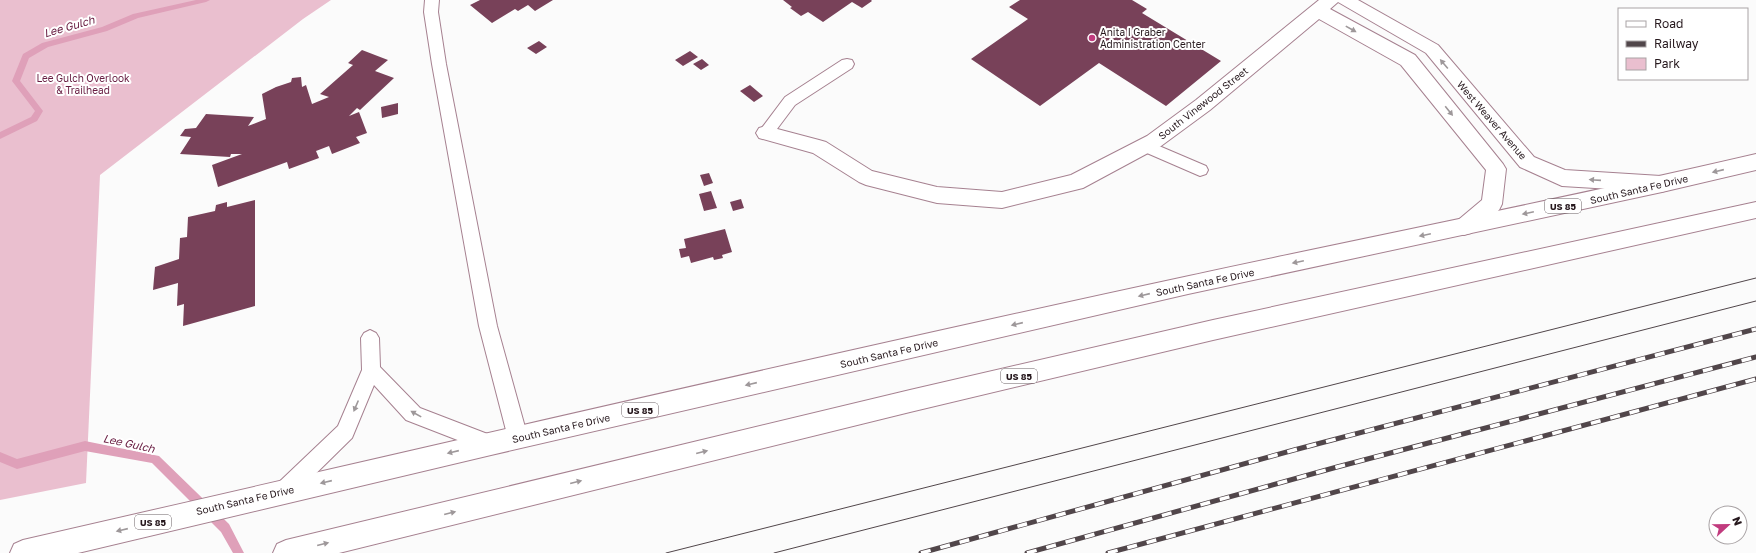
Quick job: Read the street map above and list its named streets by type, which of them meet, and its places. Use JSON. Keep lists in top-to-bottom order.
{
  "streets": {
    "main road": [
      "South Vinewood Street",
      "West Weaver Avenue",
      "South Santa Fe Drive",
      "US 85"
    ]
  },
  "crossings": [
    ["West Weaver Avenue", "South Santa Fe Drive"]
  ],
  "one_way": ["West Weaver Avenue"],
  "water": ["Lee Gulch"],
  "parks": ["Lee Gulch Overlook & Trailhead"],
  "places": ["Anita I Graber Administration Center"],
  "legend": ["Road", "Railway", "Park"],
  "north": "right"
}
